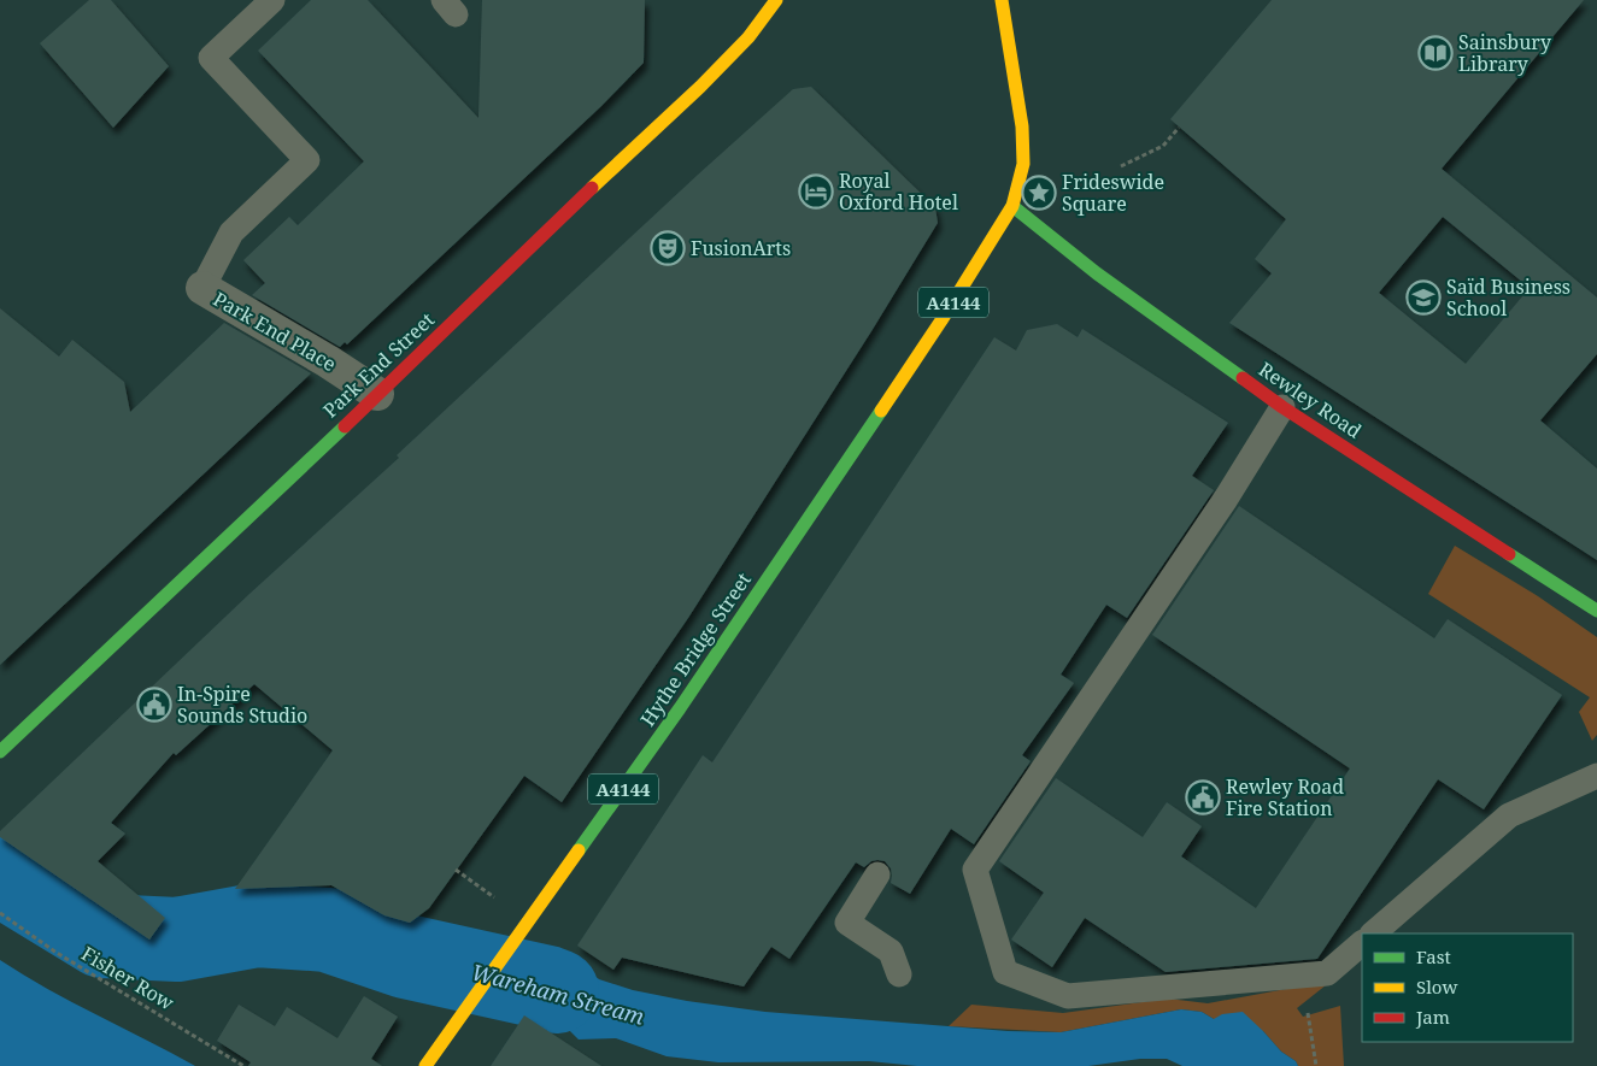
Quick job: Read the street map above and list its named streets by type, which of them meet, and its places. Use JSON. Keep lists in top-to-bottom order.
{
  "streets": {
    "street": [
      "A4144",
      "Park End Place",
      "Park End Street",
      "Rewley Road",
      "Hythe Bridge Street"
    ],
    "path": ["Fisher Row"]
  },
  "crossings": [
    ["Park End Place", "Park End Street"],
    ["Rewley Road", "Hythe Bridge Street"]
  ],
  "water": ["Wareham Stream"],
  "places": {
    "library": ["Sainsbury Library"],
    "hotel": ["Royal Oxford Hotel"],
    "place": ["Frideswide Square"],
    "theatre": ["FusionArts"],
    "school or university": ["Saïd Business School"],
    "public building": ["In-Spire Sounds Studio", "Rewley Road Fire Station"]
  },
  "legend": ["Fast", "Slow", "Jam"]
}
